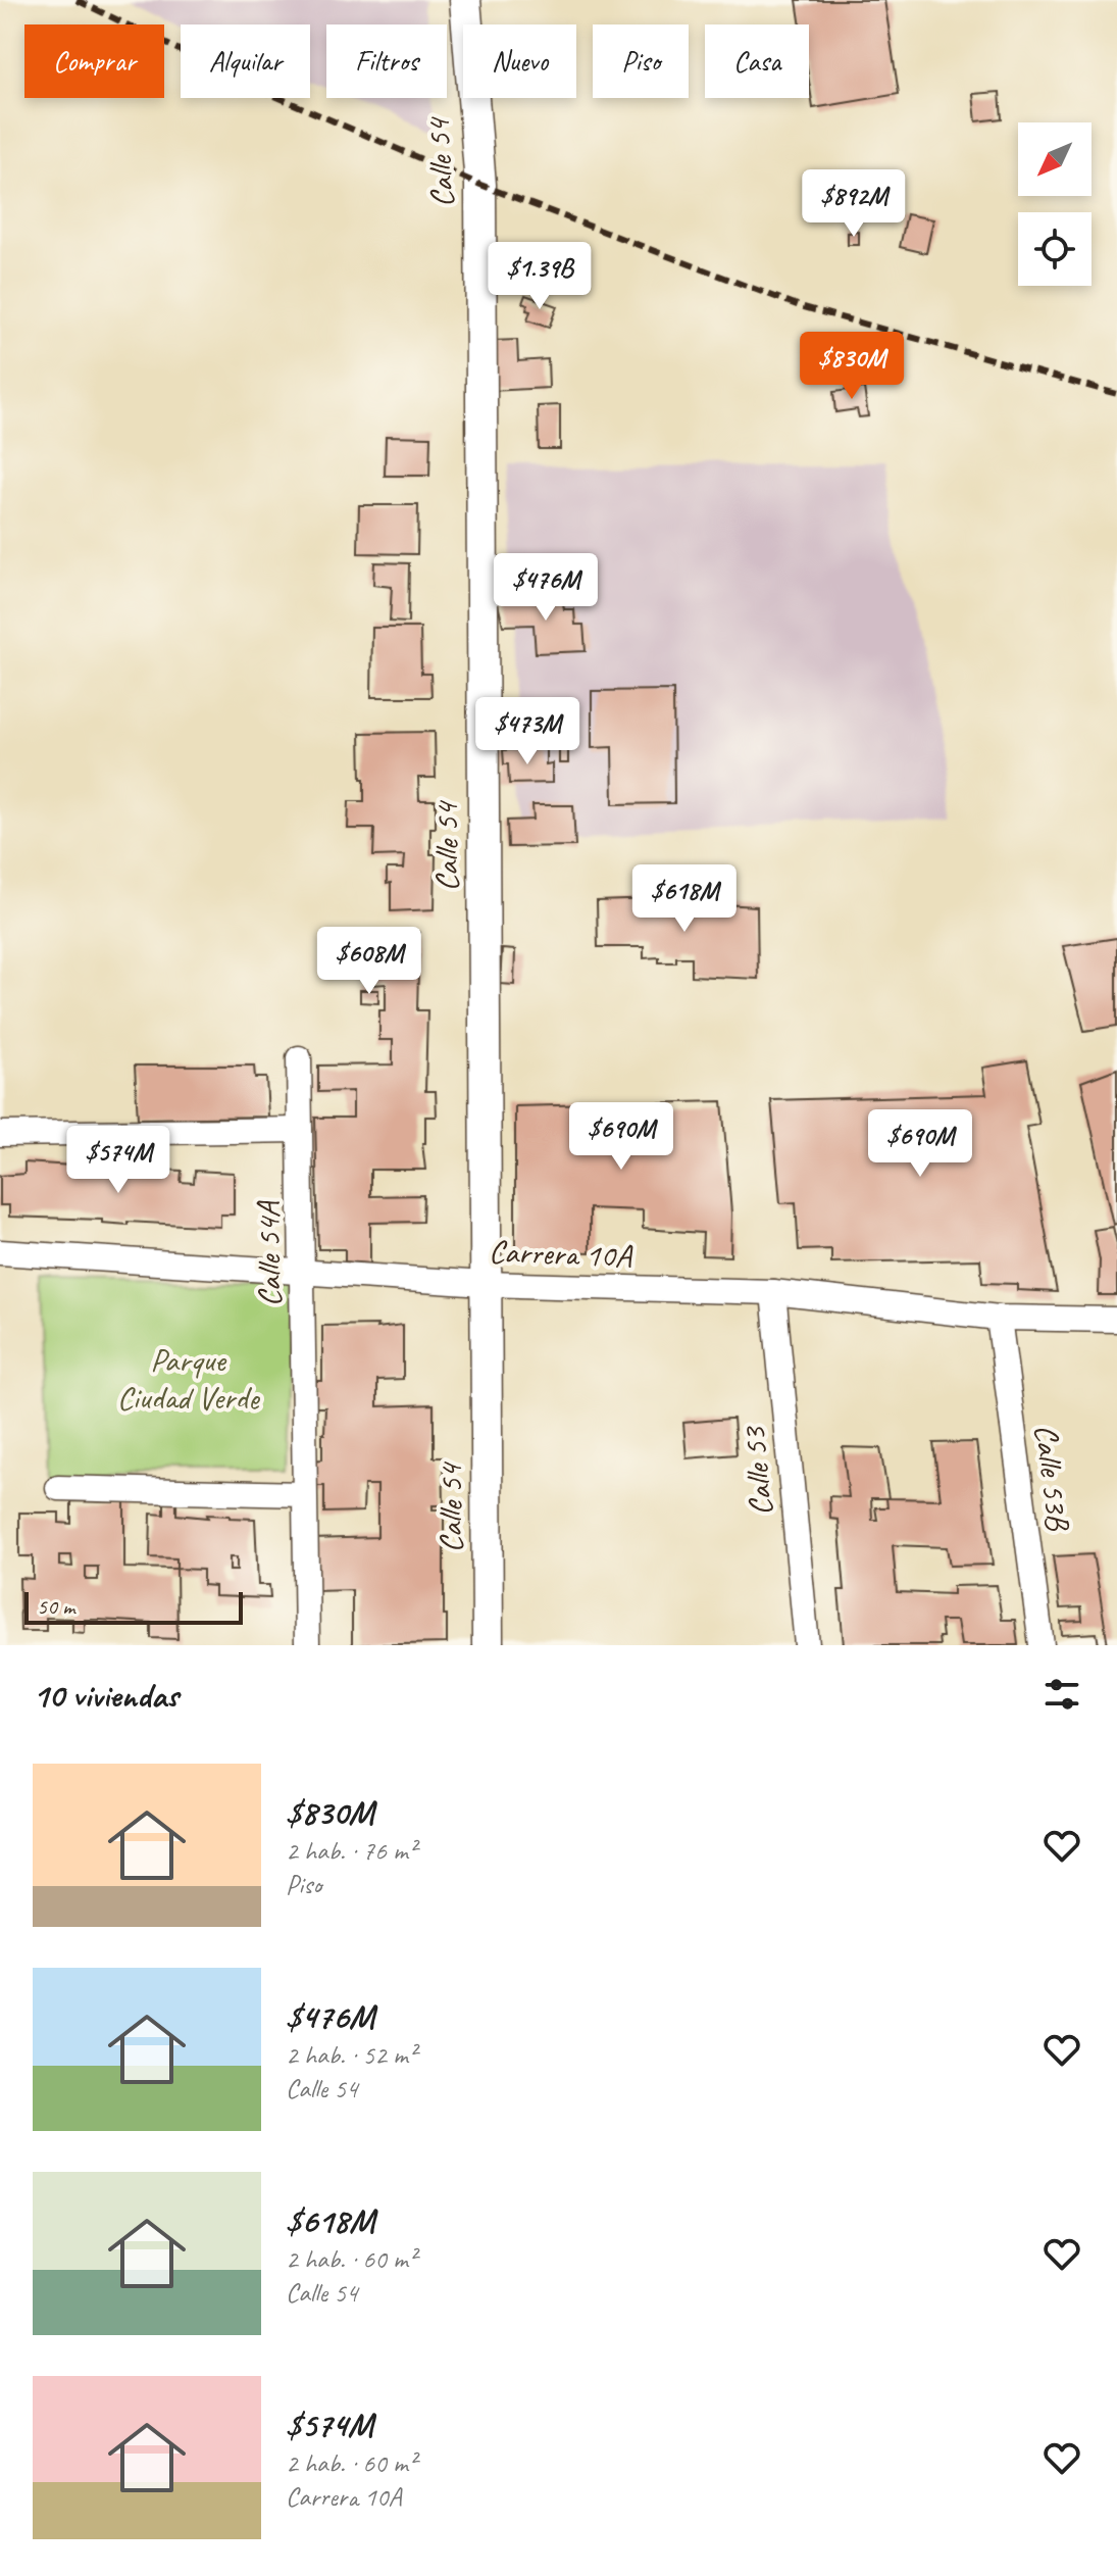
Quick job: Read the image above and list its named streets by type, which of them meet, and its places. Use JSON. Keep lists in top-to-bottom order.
{
  "streets": {
    "street": [
      "Calle 54",
      "Carrera 10A",
      "Calle 54A",
      "Calle 53",
      "Calle 53B"
    ]
  },
  "crossings": [
    ["Calle 54", "Carrera 10A"],
    ["Carrera 10A", "Calle 54A"],
    ["Carrera 10A", "Calle 53"],
    ["Carrera 10A", "Calle 53B"]
  ],
  "parks": ["Parque Ciudad Verde"],
  "scale_bar": "50 m",
  "north": "bottom left",
  "page": {
    "chip": [
      "Comprar",
      "Alquilar",
      "Filtros",
      "Nuevo",
      "Piso",
      "Casa"
    ],
    "price": [
      "$892M",
      "$1.39B",
      "$830M",
      "$476M",
      "$473M",
      "$618M",
      "$608M",
      "$690M",
      "$690M",
      "$574M"
    ],
    "scale": "50 m",
    "heading": "10 viviendas",
    "list": [
      {
        "name": "$830M",
        "note": "2 hab. · 76 m² · Piso"
      },
      {
        "name": "$476M",
        "note": "2 hab. · 52 m² · Calle 54"
      },
      {
        "name": "$618M",
        "note": "2 hab. · 60 m² · Calle 54"
      },
      {
        "name": "$574M",
        "note": "2 hab. · 60 m² · Carrera 10A"
      }
    ]
  }
}
